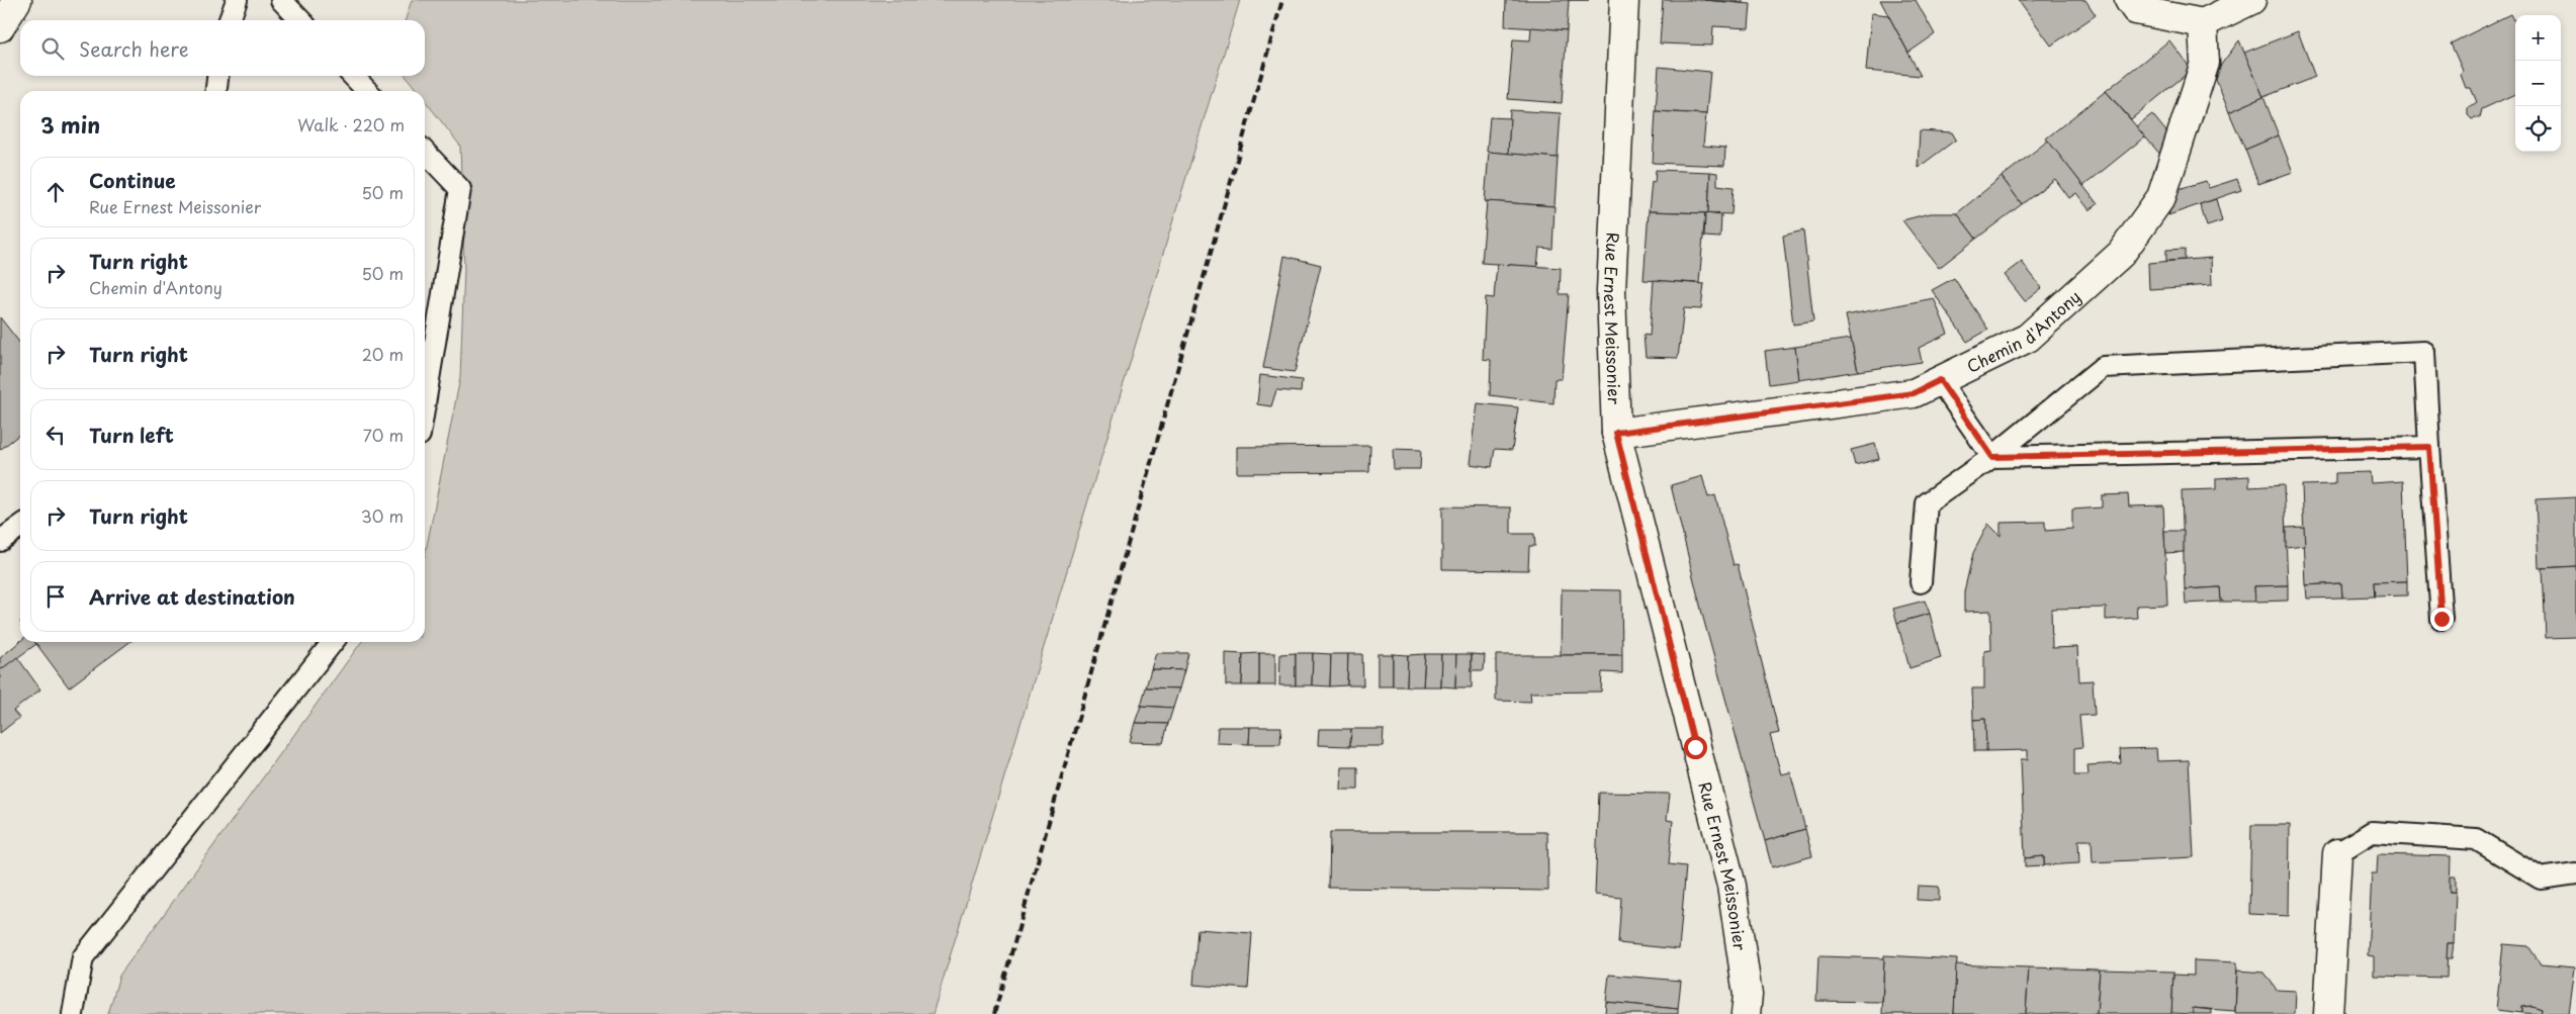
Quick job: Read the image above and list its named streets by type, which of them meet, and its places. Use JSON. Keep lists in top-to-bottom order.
{
  "streets": {
    "street": ["Rue Ernest Meissonier", "Chemin d'Antony"]
  },
  "crossings": [
    ["Rue Ernest Meissonier", "Chemin d'Antony"]
  ],
  "page": {
    "map_buttons": ["+", "−"],
    "search": "Search here",
    "heading": ["3 min", "Walk · 220 m"],
    "list": [
      ["Continue", "Rue Ernest Meissonier", "50 m"],
      ["Turn right", "Chemin d'Antony", "50 m"],
      ["Turn right", "20 m"],
      ["Turn left", "70 m"],
      ["Turn right", "30 m"],
      "Arrive at destination"
    ]
  }
}
